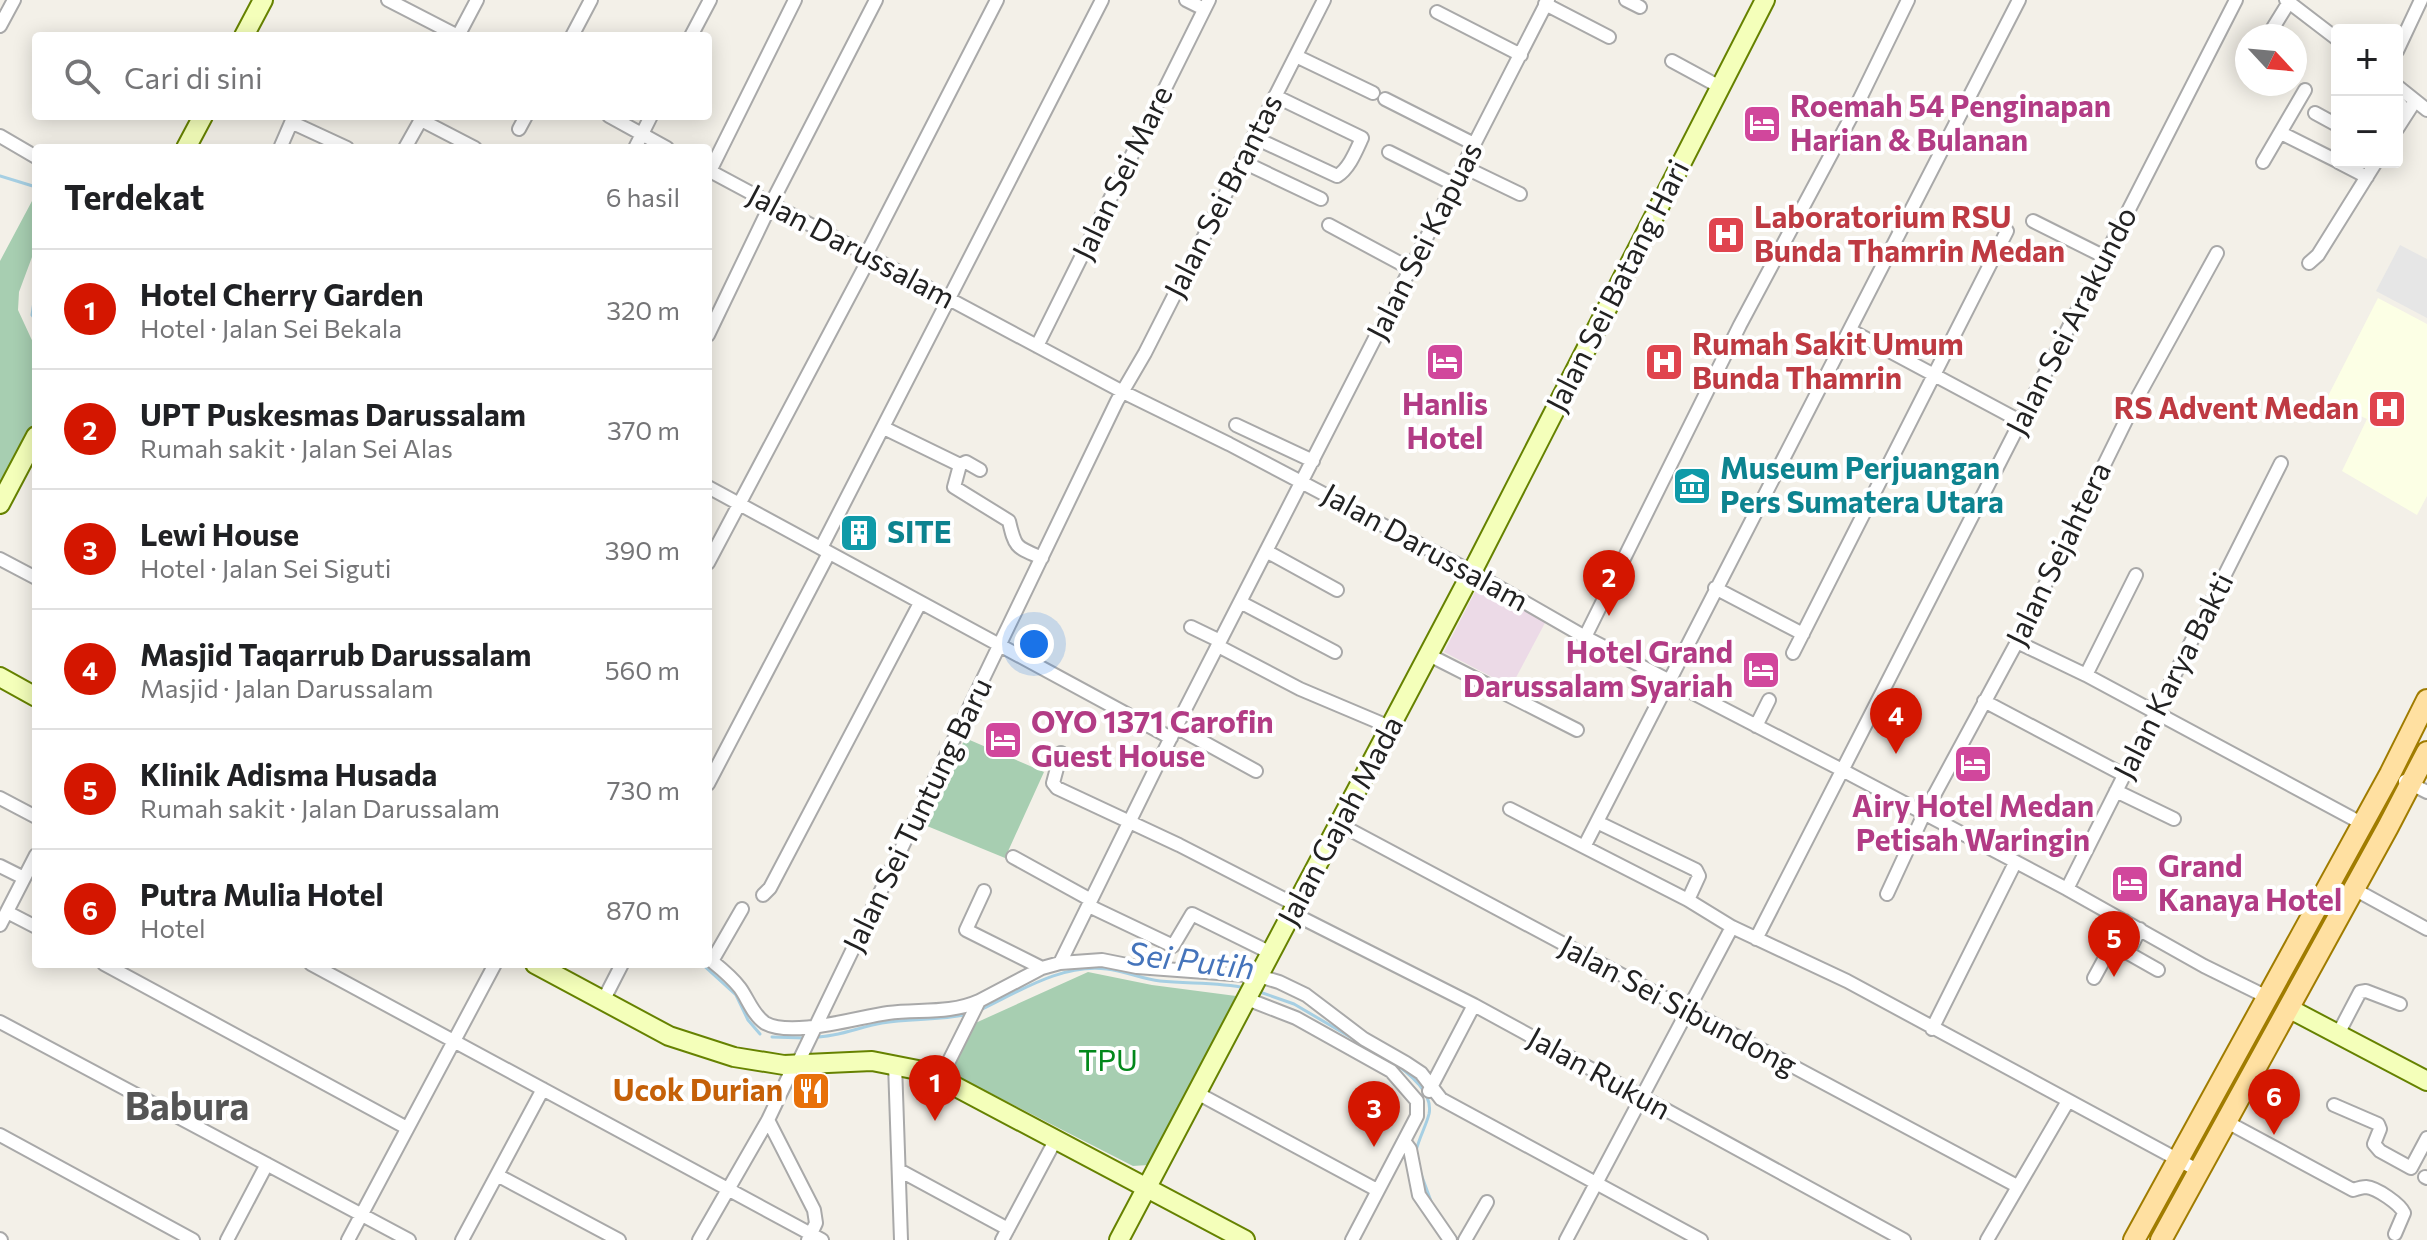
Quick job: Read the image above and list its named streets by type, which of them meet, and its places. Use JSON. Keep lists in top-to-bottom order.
{
  "streets": {
    "street": [
      "Jalan Sei Mare",
      "Jalan Sei Brantas",
      "Jalan Sei Kapuas",
      "Jalan Darussalam",
      "Jalan Sei Batang Hari",
      "Jalan Sei Arakundo",
      "Jalan Sejahtera",
      "Jalan Karya Bakti",
      "Jalan Sei Tuntung Baru",
      "Jalan Gajah Mada",
      "Jalan Sei Sibundong",
      "Jalan Rukun"
    ]
  },
  "crossings": [
    ["Jalan Sei Mare", "Jalan Darussalam"],
    ["Jalan Sei Brantas", "Jalan Darussalam"],
    ["Jalan Sei Brantas", "Jalan Sei Tuntung Baru"],
    ["Jalan Sei Kapuas", "Jalan Darussalam"],
    ["Jalan Sei Kapuas", "Jalan Rukun"],
    ["Jalan Darussalam", "Jalan Sei Batang Hari"],
    ["Jalan Darussalam", "Jalan Sei Arakundo"],
    ["Jalan Darussalam", "Jalan Sejahtera"],
    ["Jalan Darussalam", "Jalan Karya Bakti"],
    ["Jalan Darussalam", "Jalan Sei Tuntung Baru"],
    ["Jalan Darussalam", "Jalan Gajah Mada"],
    ["Jalan Sei Batang Hari", "Jalan Gajah Mada"],
    ["Jalan Gajah Mada", "Jalan Sei Sibundong"],
    ["Jalan Gajah Mada", "Jalan Rukun"]
  ],
  "districts": ["Babura"],
  "water": ["Sei Putih"],
  "parks": ["TPU"],
  "places": {
    "hotel": [
      "Roemah 54 Penginapan Harian & Bulanan",
      "Hanlis Hotel",
      "Hotel Grand Darussalam Syariah",
      "OYO 1371 Carofin Guest House",
      "Airy Hotel Medan Petisah Waringin",
      "Grand Kanaya Hotel"
    ],
    "hospital": ["Laboratorium RSU Bunda Thamrin Medan", "Rumah Sakit Umum Bunda Thamrin", "RS Advent Medan"],
    "museum": ["Museum Perjuangan Pers Sumatera Utara"],
    "building": ["SITE"],
    "restaurant": ["Ucok Durian"]
  },
  "north": "bottom right",
  "page": {
    "map_buttons": ["+", "−"],
    "search": "Cari di sini",
    "heading": ["Terdekat", "6 hasil"],
    "list": [
      {
        "mark": "1",
        "name": "Hotel Cherry Garden",
        "note": "Hotel · Jalan Sei Bekala",
        "value": "320 m"
      },
      {
        "mark": "2",
        "name": "UPT Puskesmas Darussalam",
        "note": "Rumah sakit · Jalan Sei Alas",
        "value": "370 m"
      },
      {
        "mark": "3",
        "name": "Lewi House",
        "note": "Hotel · Jalan Sei Siguti",
        "value": "390 m"
      },
      {
        "mark": "4",
        "name": "Masjid Taqarrub Darussalam",
        "note": "Masjid · Jalan Darussalam",
        "value": "560 m"
      },
      {
        "mark": "5",
        "name": "Klinik Adisma Husada",
        "note": "Rumah sakit · Jalan Darussalam",
        "value": "730 m"
      },
      {
        "mark": "6",
        "name": "Putra Mulia Hotel",
        "note": "Hotel",
        "value": "870 m"
      }
    ],
    "pins": [
      "2",
      "4",
      "5",
      "1",
      "6",
      "3"
    ]
  }
}
